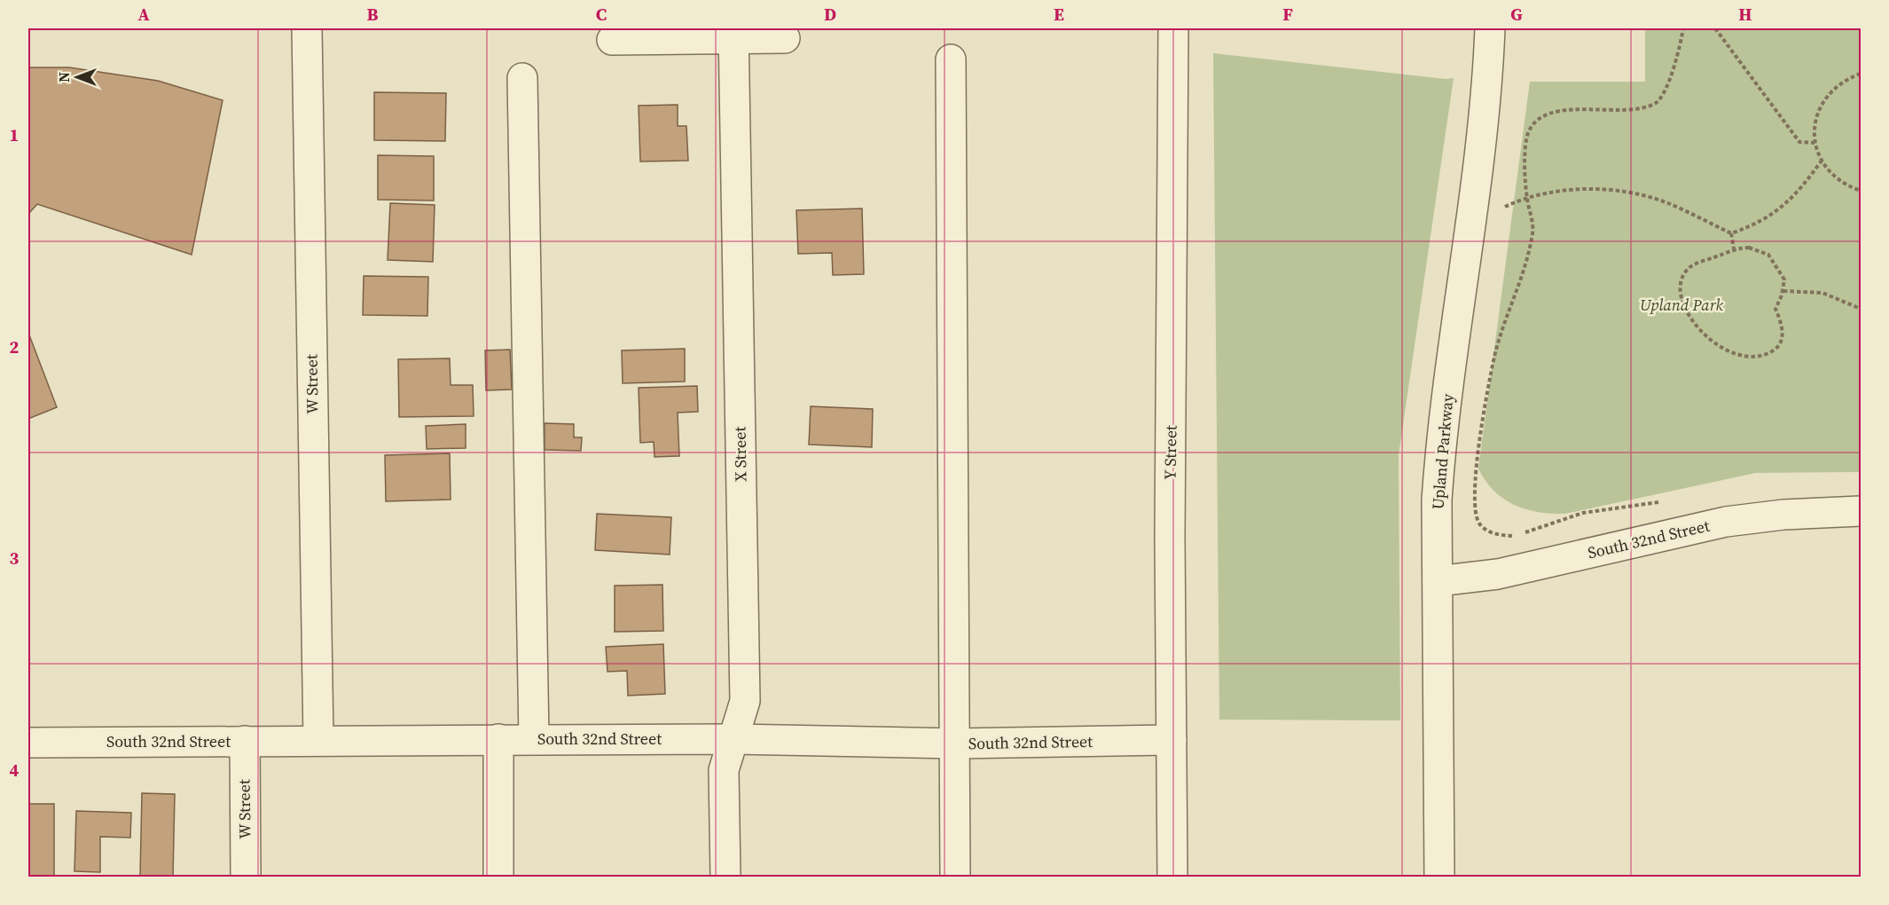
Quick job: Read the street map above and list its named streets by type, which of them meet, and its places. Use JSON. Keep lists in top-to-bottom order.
{
  "streets": {
    "street": [
      "W Street",
      "Upland Parkway",
      "Y Street",
      "X Street",
      "South 32nd Street"
    ]
  },
  "crossings": [
    ["W Street", "South 32nd Street"],
    ["Upland Parkway", "South 32nd Street"],
    ["Y Street", "South 32nd Street"],
    ["X Street", "South 32nd Street"]
  ],
  "parks": ["Upland Park"],
  "north": "left",
  "grid": {
    "columns": [
      "A",
      "B",
      "C",
      "D",
      "E",
      "F",
      "G",
      "H"
    ],
    "rows": [
      "1",
      "2",
      "3",
      "4"
    ]
  }
}
